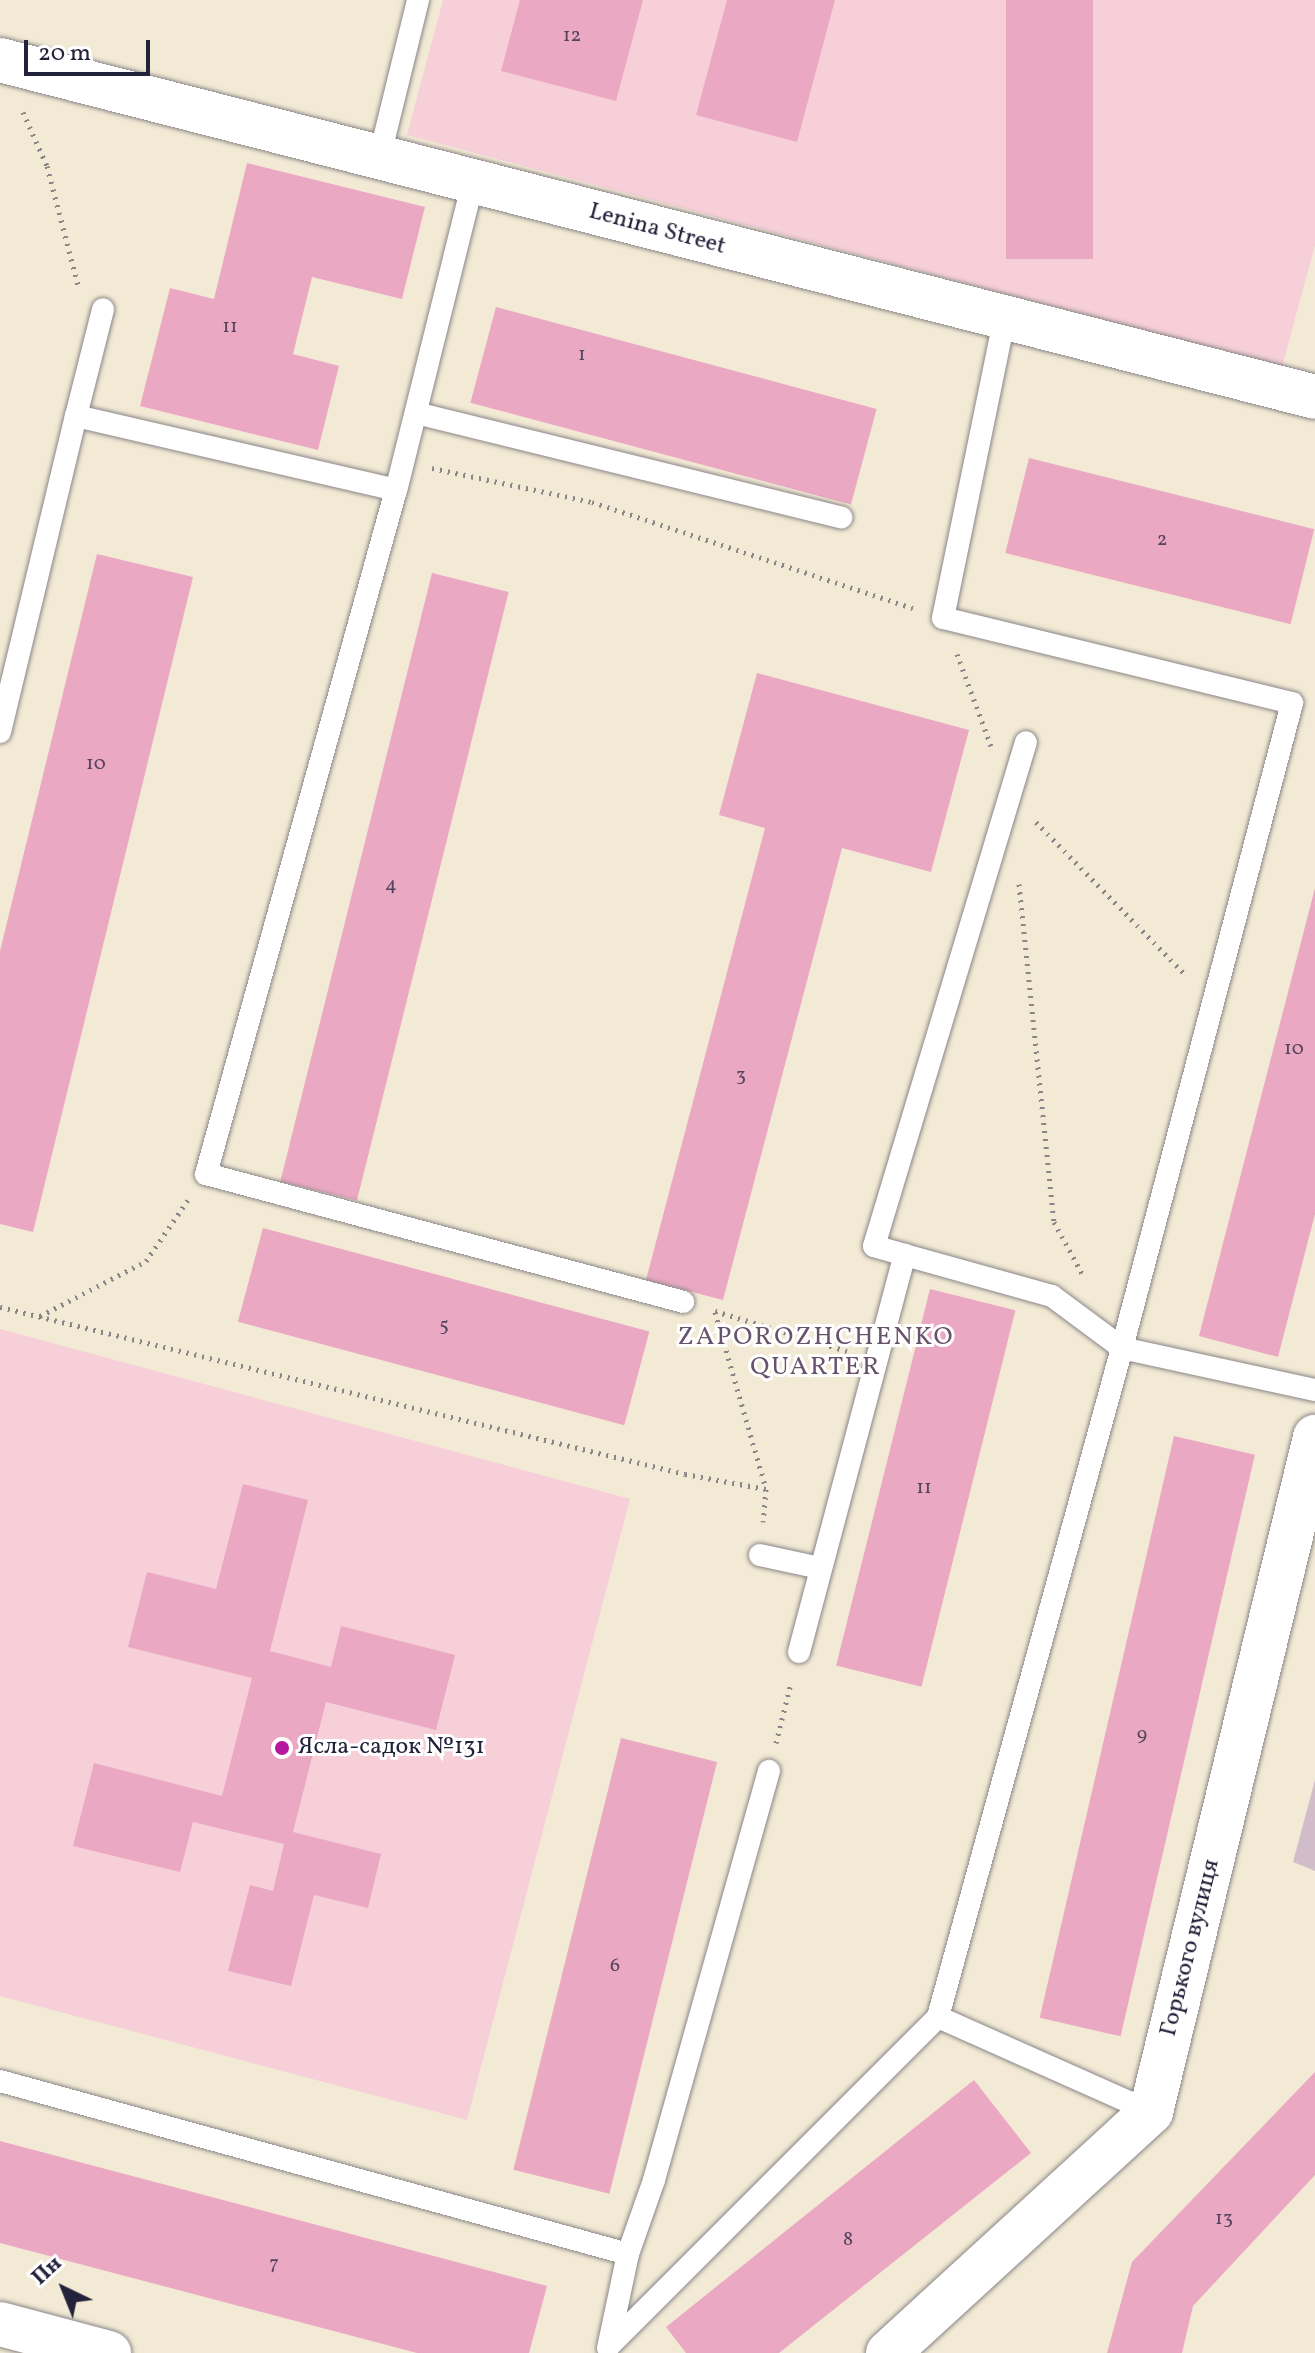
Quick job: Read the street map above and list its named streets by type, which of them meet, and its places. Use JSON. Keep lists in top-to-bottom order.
{
  "streets": {
    "street": ["Lenina Street", "Горького вулиця"]
  },
  "districts": ["ZAPOROZHCHENKO QUARTER"],
  "places": ["Ясла-садок №131"],
  "house_numbers": [
    "12",
    "11",
    "1",
    "2",
    "10",
    "4",
    "10",
    "3",
    "5",
    "11",
    "9",
    "6",
    "13",
    "8",
    "7"
  ],
  "scale_bar": "20 m",
  "north": "top left"
}
